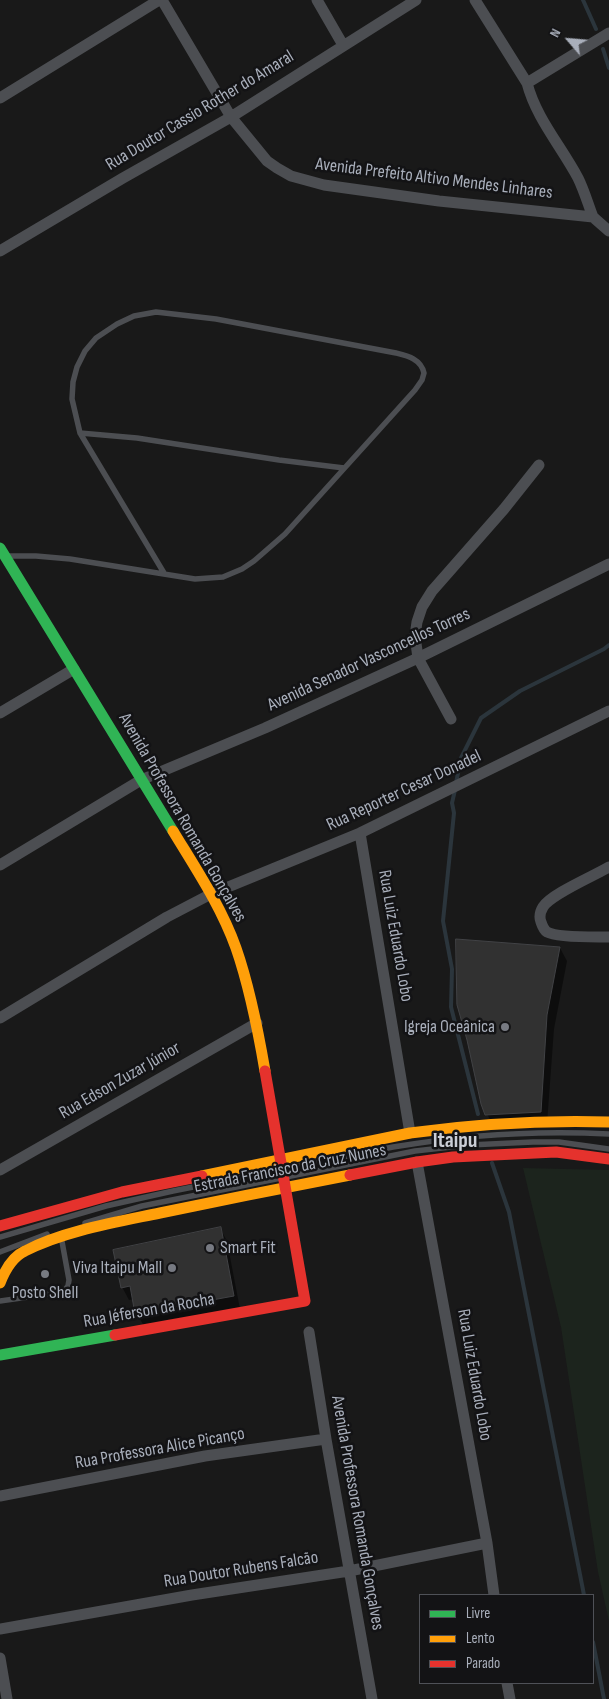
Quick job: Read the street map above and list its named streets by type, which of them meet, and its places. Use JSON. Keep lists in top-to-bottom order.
{
  "streets": {
    "main road": ["Avenida Professora Romanda Gonçalves", "Estrada Francisco da Cruz Nunes", "Rua Jéferson da Rocha"],
    "street": [
      "Rua Doutor Cassio Rother do Amaral",
      "Avenida Prefeito Altivo Mendes Linhares",
      "Avenida Senador Vasconcellos Torres",
      "Rua Reporter Cesar Donadel",
      "Rua Luiz Eduardo Lobo",
      "Rua Edson Zuzar Júnior",
      "Rua Professora Alice Picanço",
      "Rua Doutor Rubens Falcão"
    ]
  },
  "crossings": [
    ["Rua Doutor Cassio Rother do Amaral", "Avenida Prefeito Altivo Mendes Linhares"],
    ["Avenida Senador Vasconcellos Torres", "Avenida Professora Romanda Gonçalves"],
    ["Rua Reporter Cesar Donadel", "Avenida Professora Romanda Gonçalves"],
    ["Rua Reporter Cesar Donadel", "Rua Luiz Eduardo Lobo"],
    ["Avenida Professora Romanda Gonçalves", "Rua Edson Zuzar Júnior"],
    ["Avenida Professora Romanda Gonçalves", "Estrada Francisco da Cruz Nunes"],
    ["Avenida Professora Romanda Gonçalves", "Rua Jéferson da Rocha"],
    ["Avenida Professora Romanda Gonçalves", "Rua Professora Alice Picanço"],
    ["Avenida Professora Romanda Gonçalves", "Rua Doutor Rubens Falcão"],
    ["Rua Luiz Eduardo Lobo", "Estrada Francisco da Cruz Nunes"],
    ["Rua Luiz Eduardo Lobo", "Rua Doutor Rubens Falcão"]
  ],
  "districts": ["Itaipu"],
  "places": [
    "Igreja Oceânica",
    "Smart Fit",
    "Viva Itaipu Mall",
    "Posto Shell"
  ],
  "legend": ["Livre", "Lento", "Parado"],
  "north": "top left"
}
